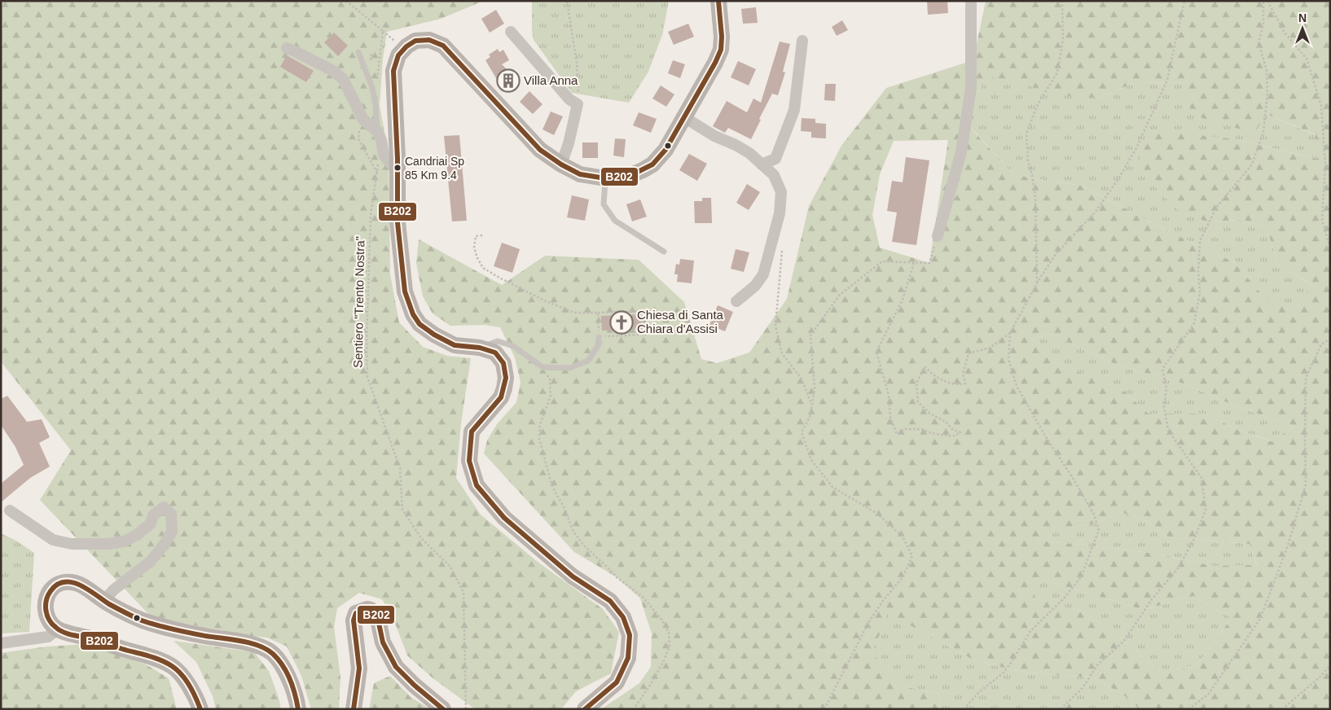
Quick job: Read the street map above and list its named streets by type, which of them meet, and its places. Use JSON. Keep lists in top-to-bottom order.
{
  "streets": {
    "path": ["Sentiero \"Trento Nostra\""]
  },
  "places": {
    "building": ["Villa Anna"],
    "other": ["Candriai Sp 85 Km 9.4"],
    "church": ["Chiesa di Santa Chiara d'Assisi"]
  },
  "lines": ["transit line B202"],
  "north": "top"
}
